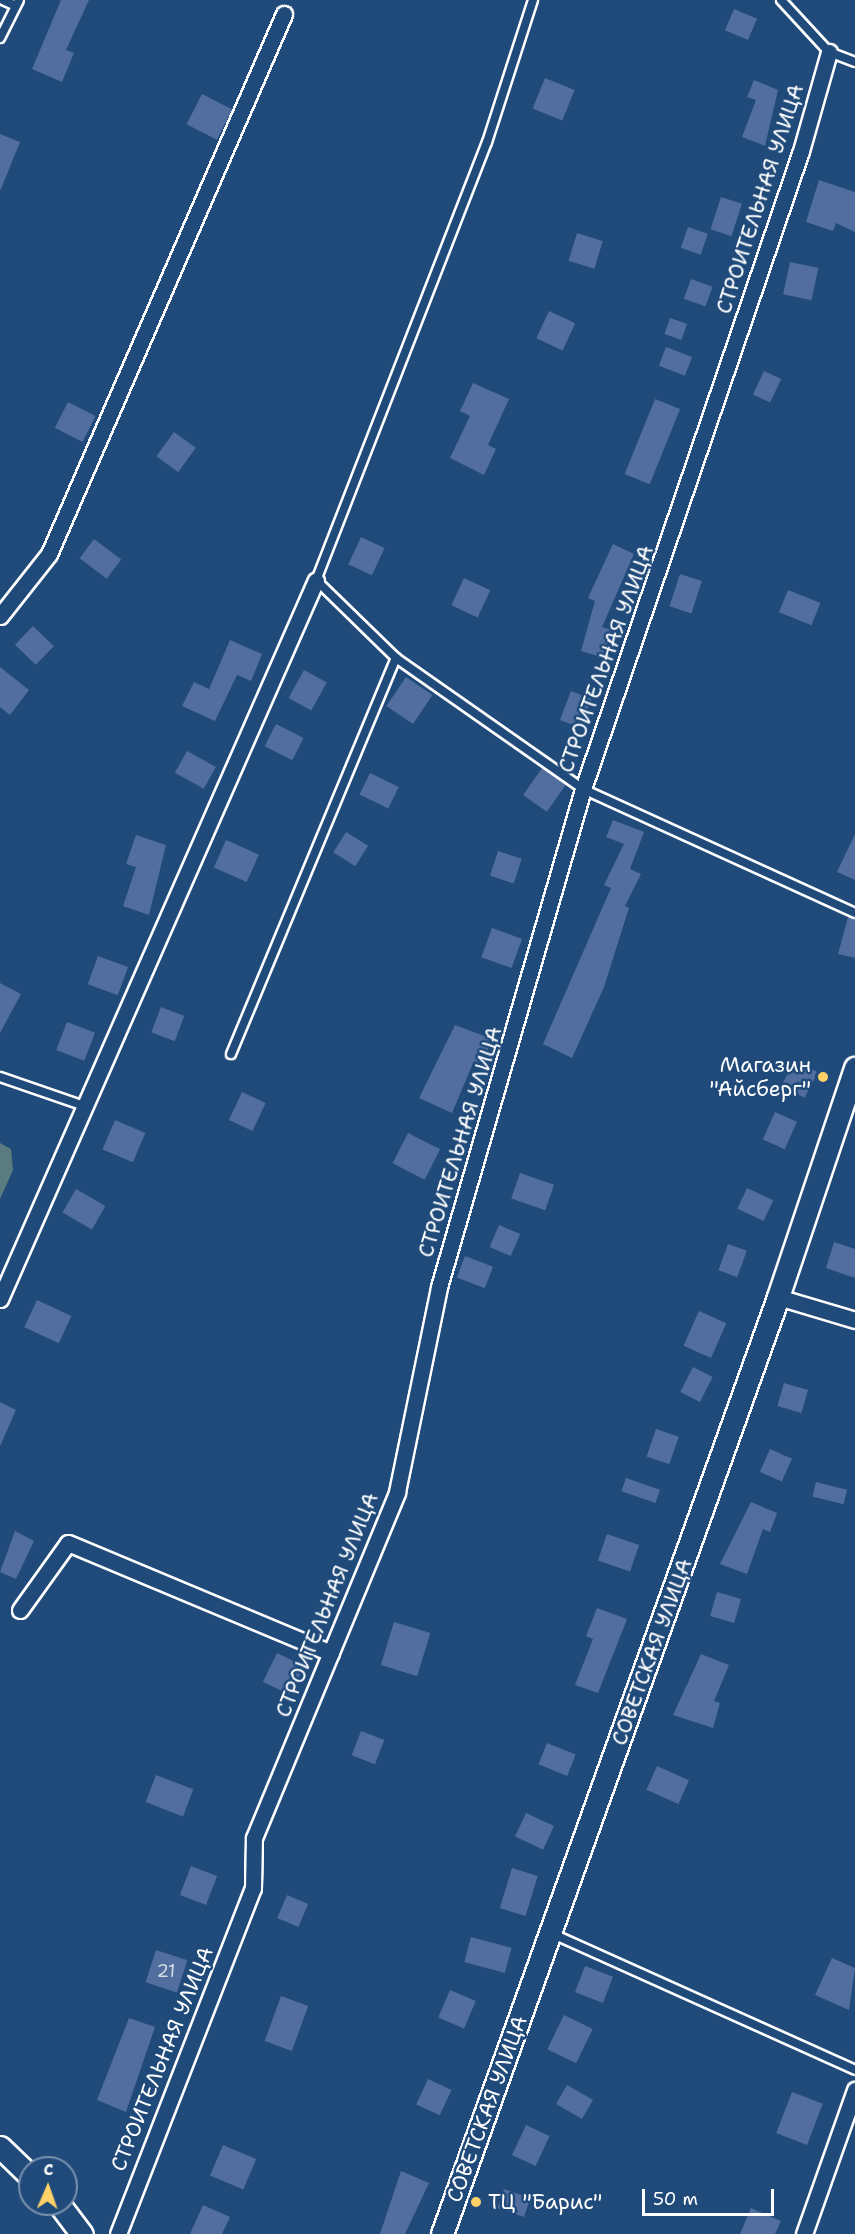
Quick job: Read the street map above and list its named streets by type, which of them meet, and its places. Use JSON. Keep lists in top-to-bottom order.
{
  "streets": {
    "main road": ["СОВЕТСКАЯ УЛИЦА"],
    "street": ["СТРОИТЕЛЬНАЯ УЛИЦА"]
  },
  "places": ["Магазин \"Айсберг\"", "ТЦ \"Барис\""],
  "house_numbers": ["21"],
  "scale_bar": "50 m",
  "north": "top"
}
